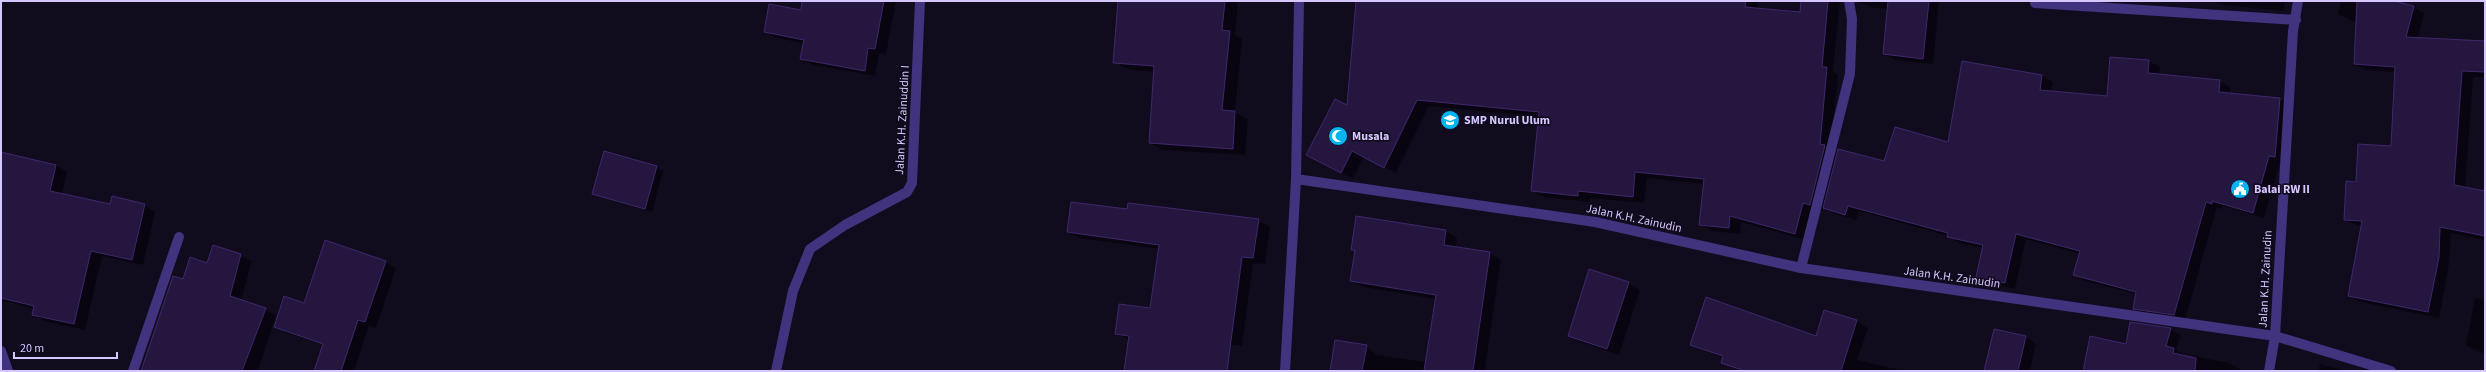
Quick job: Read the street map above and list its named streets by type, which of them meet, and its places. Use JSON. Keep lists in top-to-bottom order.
{
  "streets": {
    "street": ["Jalan K.H. Zainuddin I", "Jalan K.H. Zainudin"]
  },
  "places": {
    "school or university": ["SMP Nurul Ulum"],
    "mosque": ["Musala"],
    "public building": ["Balai RW II"]
  },
  "scale_bar": "20 m"
}
